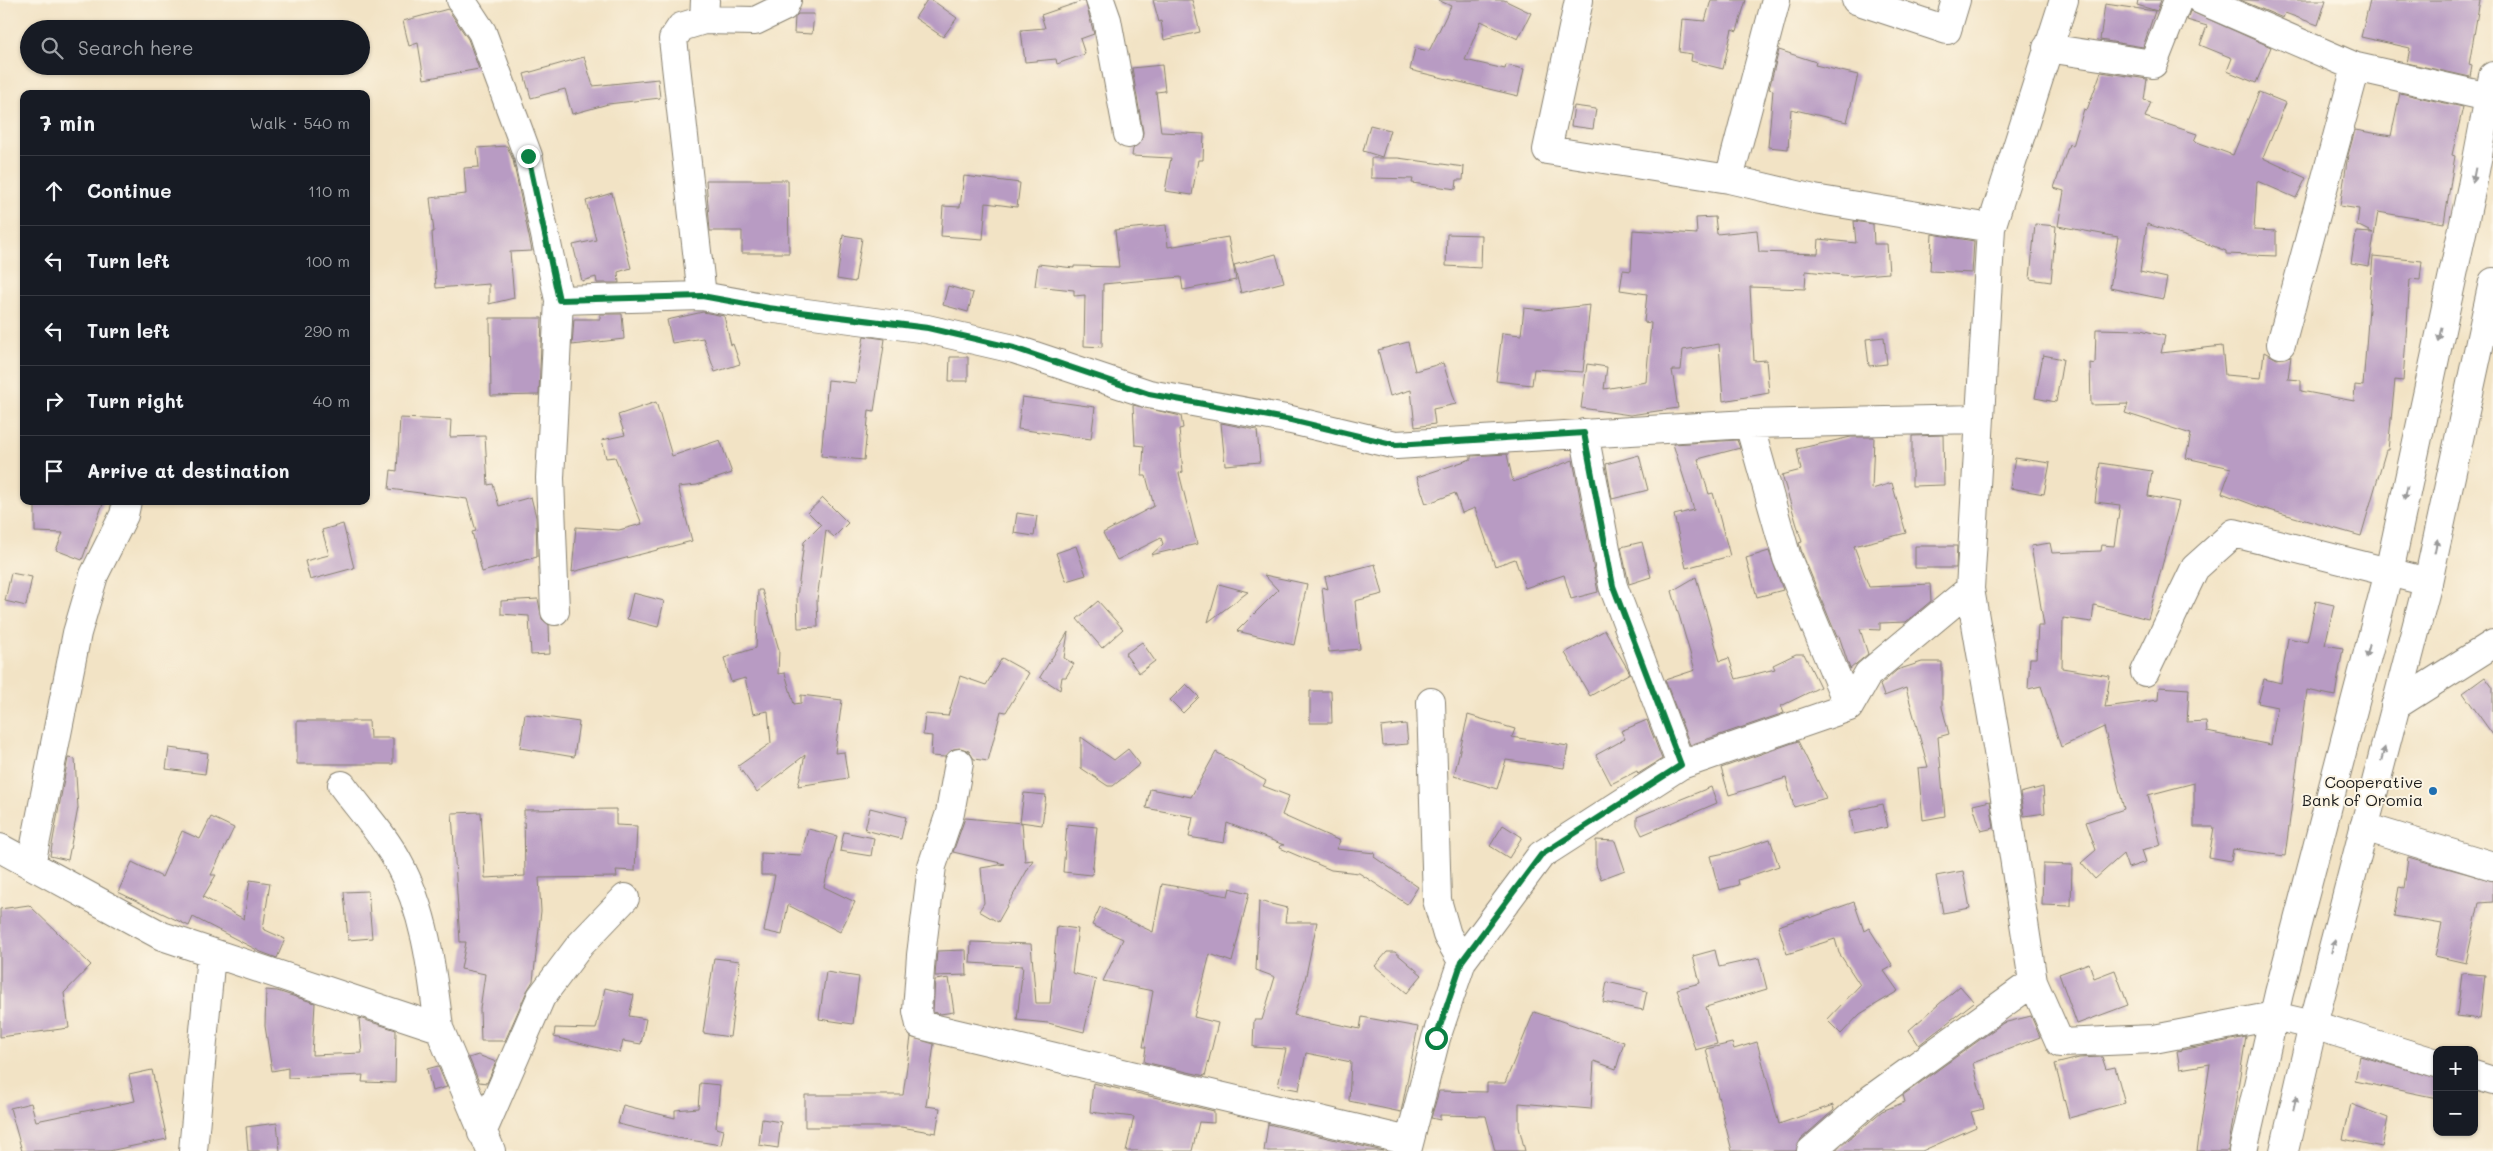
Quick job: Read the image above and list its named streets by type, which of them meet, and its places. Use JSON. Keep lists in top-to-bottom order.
{
  "places": ["Cooperative Bank of Oromia"],
  "page": {
    "search": "Search here",
    "heading": ["7 min", "Walk · 540 m"],
    "list": [
      ["Continue", "110 m"],
      ["Turn left", "100 m"],
      ["Turn left", "290 m"],
      ["Turn right", "40 m"],
      "Arrive at destination"
    ],
    "map_buttons": ["+", "−"]
  }
}
